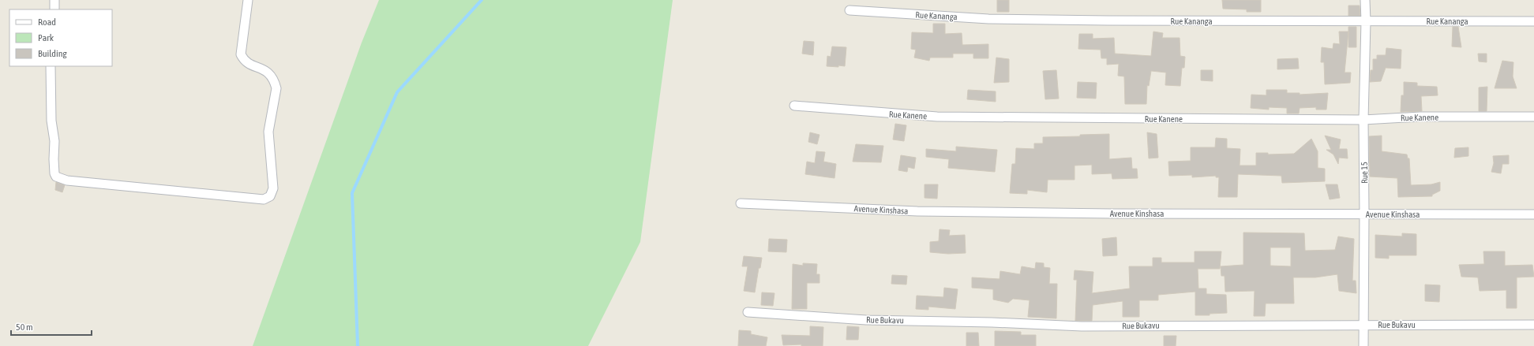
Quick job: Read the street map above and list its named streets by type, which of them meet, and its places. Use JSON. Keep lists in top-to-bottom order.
{
  "streets": {
    "street": [
      "Rue Kananga",
      "Rue Kanene",
      "Rue 15",
      "Avenue Kinshasa",
      "Rue Bukavu"
    ]
  },
  "crossings": [
    ["Rue Kananga", "Rue 15"],
    ["Rue Kanene", "Rue 15"],
    ["Rue 15", "Avenue Kinshasa"],
    ["Rue 15", "Rue Bukavu"]
  ],
  "legend": ["Road", "Park", "Building"],
  "scale_bar": "50 m"
}
